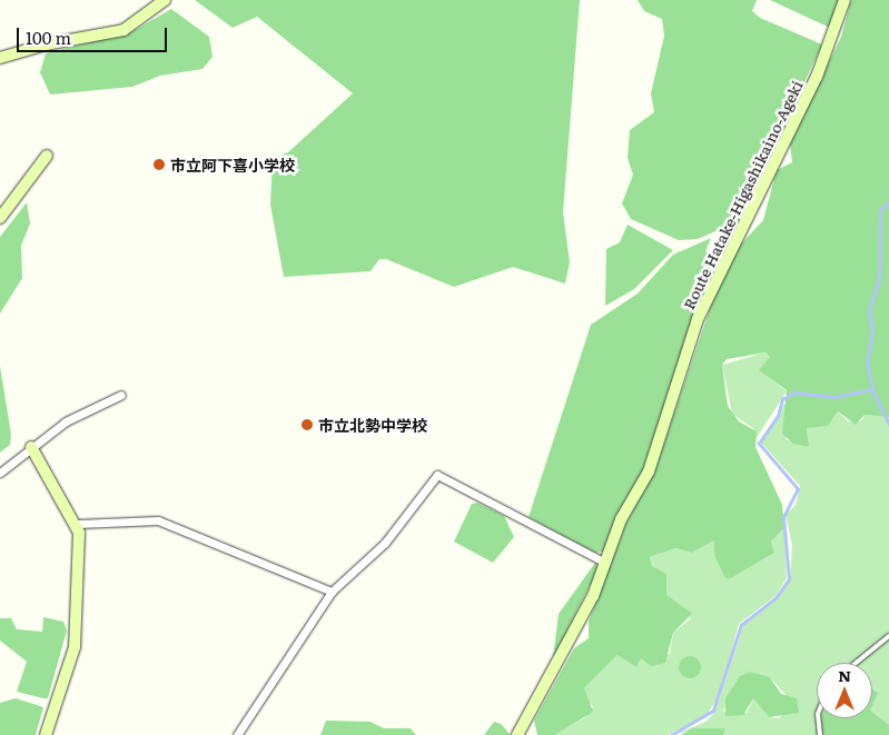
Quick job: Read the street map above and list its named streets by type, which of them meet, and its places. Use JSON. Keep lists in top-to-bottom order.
{
  "streets": {
    "main road": ["Route Hatake-Higashikaino-Ageki"]
  },
  "places": ["市立阿下喜小学校", "市立北勢中学校"],
  "scale_bar": "100 m",
  "north": "top"
}
